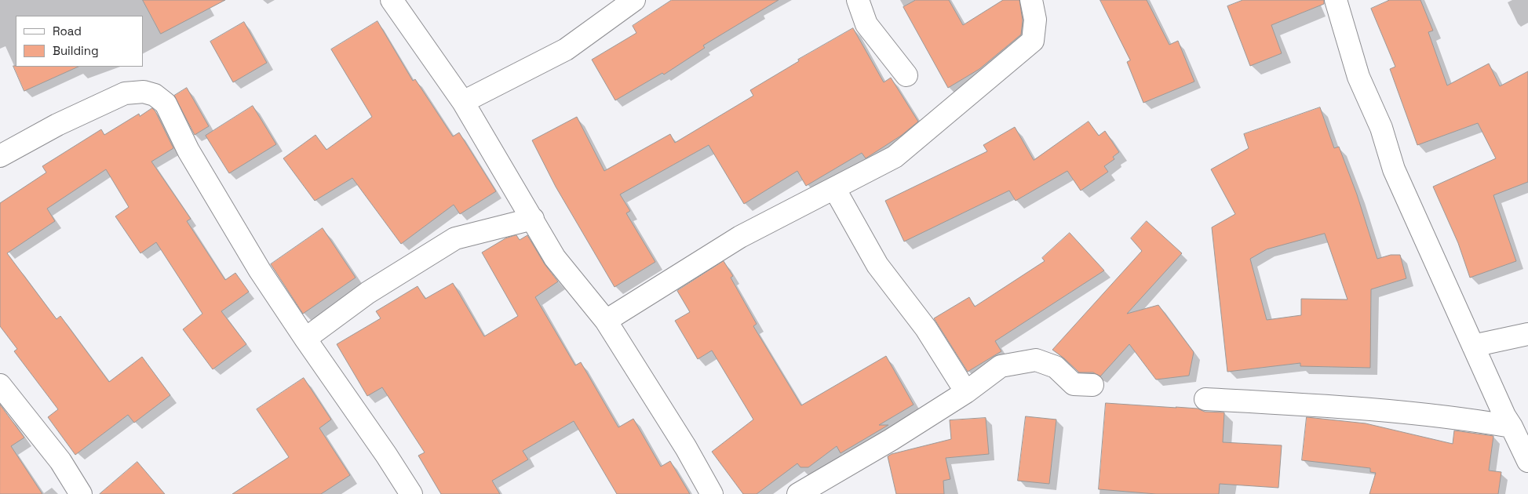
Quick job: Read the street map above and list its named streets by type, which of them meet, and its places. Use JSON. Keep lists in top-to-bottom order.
{
  "legend": ["Road", "Building"]
}
